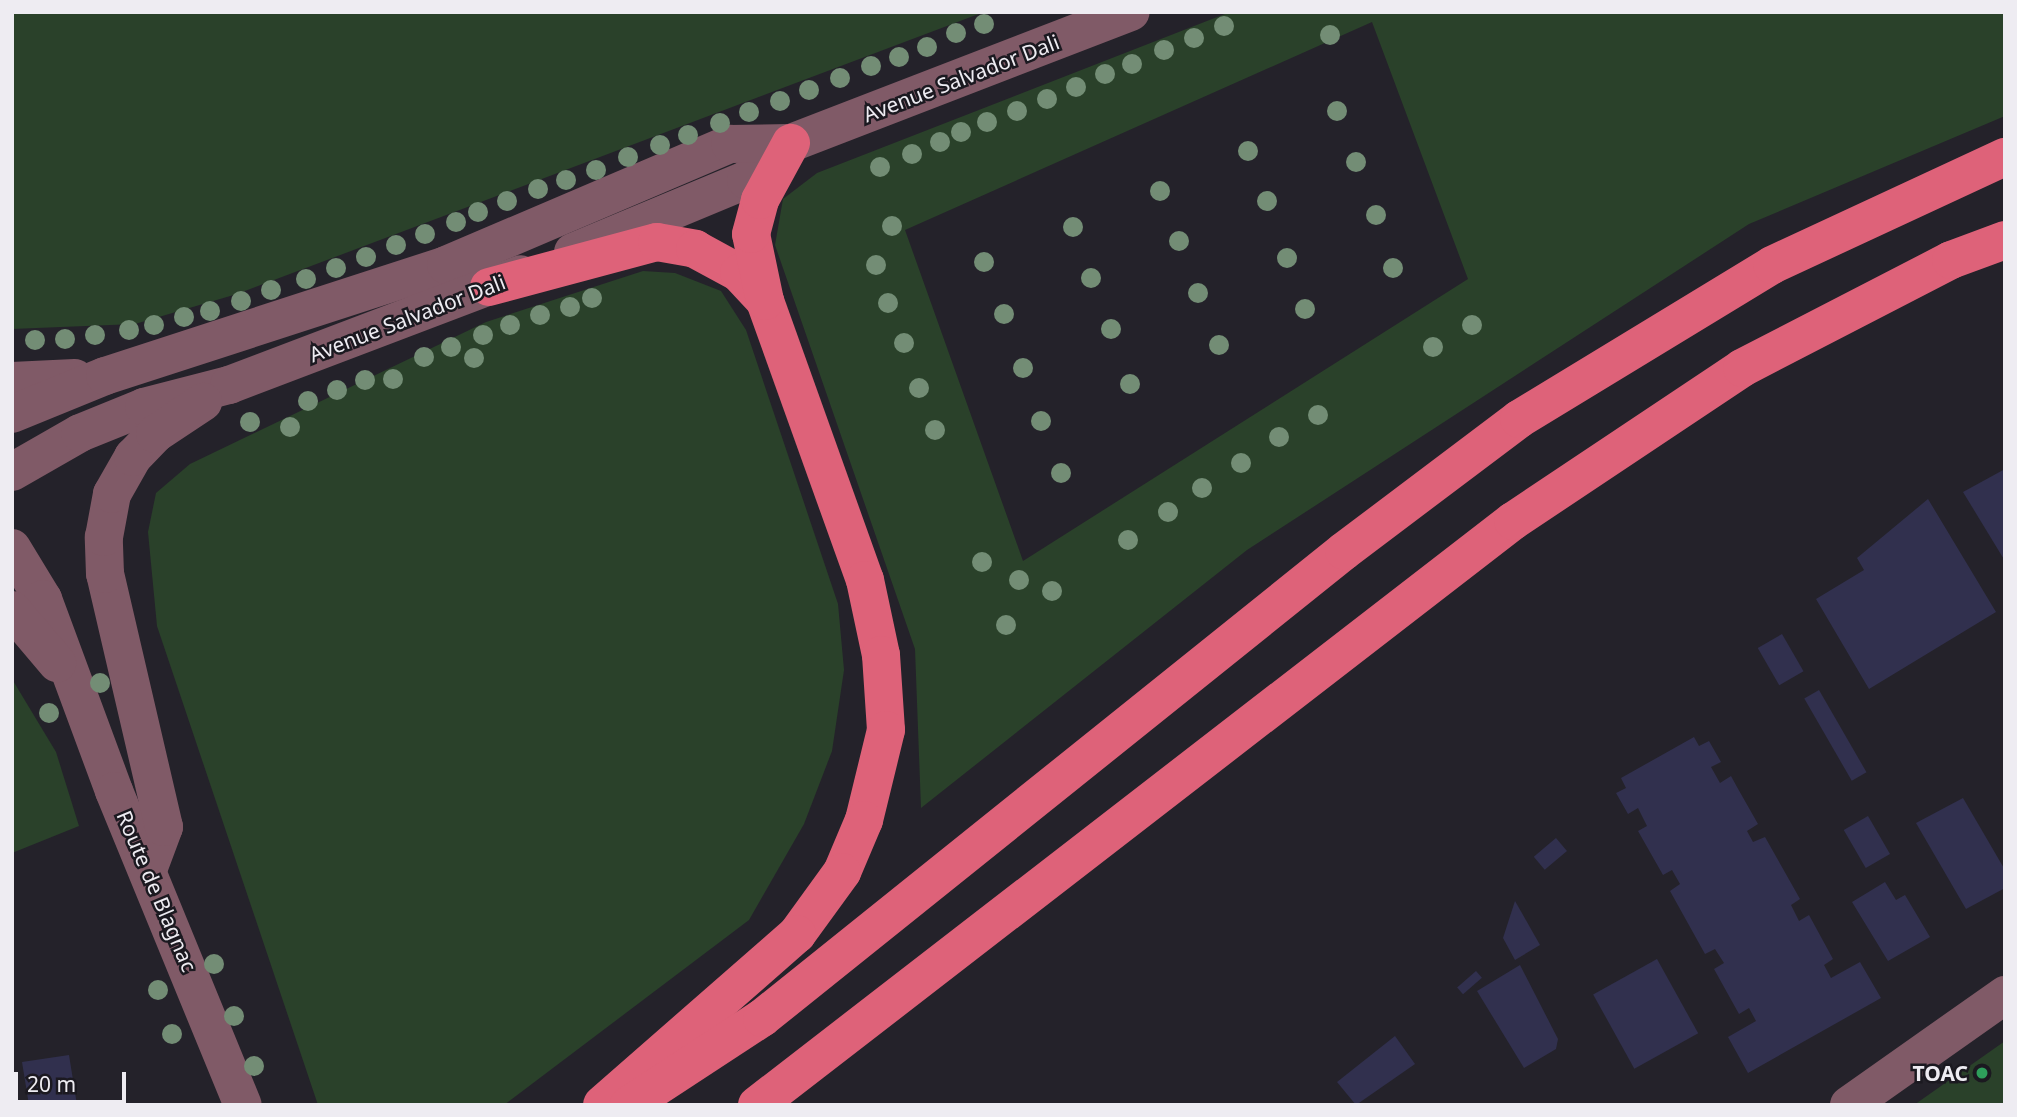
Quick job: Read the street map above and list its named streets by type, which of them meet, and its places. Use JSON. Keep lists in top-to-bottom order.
{
  "streets": {
    "street": ["Avenue Salvador Dali", "Route de Blagnac"]
  },
  "places": ["TOAC"],
  "scale_bar": "20 m"
}
